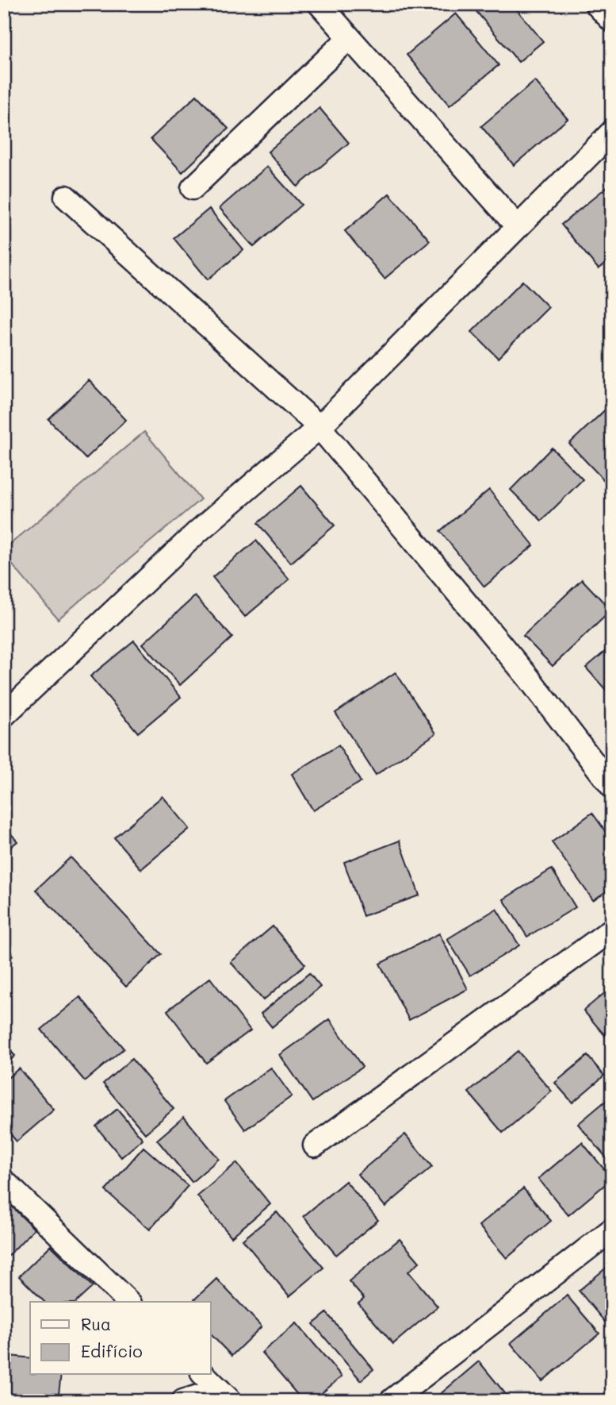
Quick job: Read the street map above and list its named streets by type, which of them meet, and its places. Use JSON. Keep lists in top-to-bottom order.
{
  "legend": ["Rua", "Edifício"]
}
